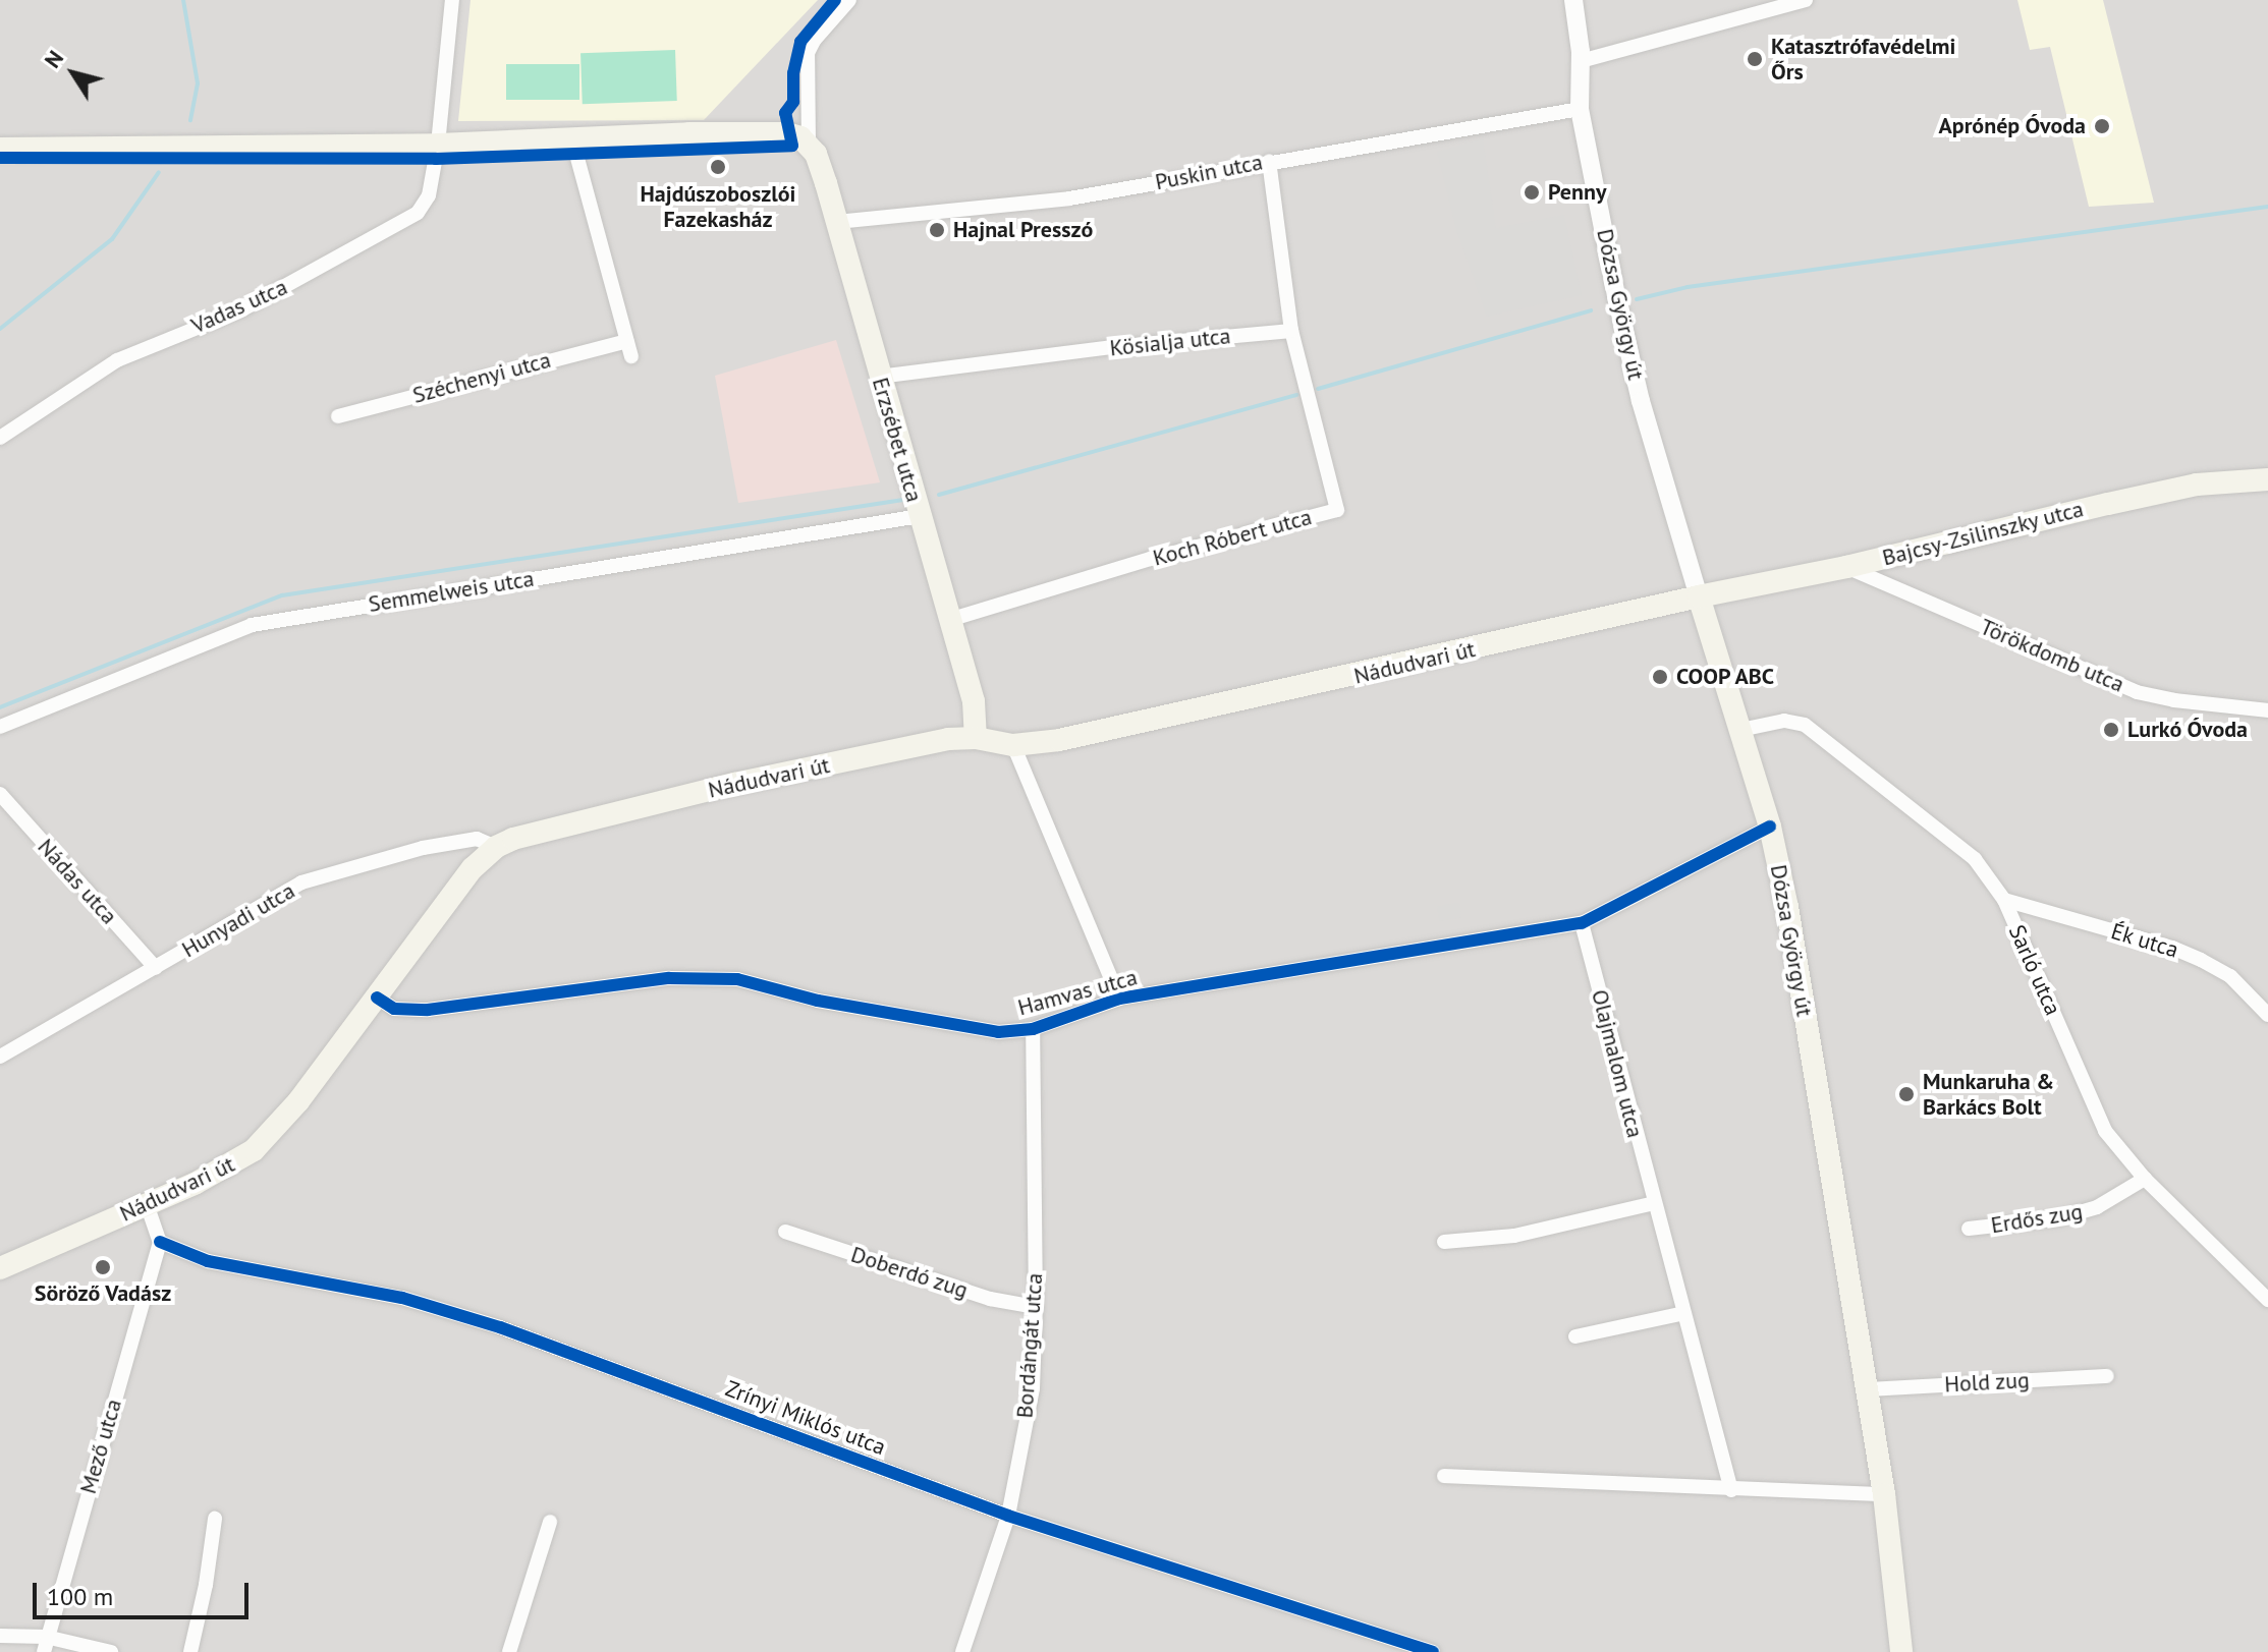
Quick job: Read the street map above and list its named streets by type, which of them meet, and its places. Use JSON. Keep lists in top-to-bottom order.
{
  "streets": {
    "main road": [
      "Dózsa György út",
      "Erzsébet utca",
      "Bajcsy-Zsilinszky utca",
      "Nádudvari út"
    ],
    "street": [
      "Puskin utca",
      "Vadas utca",
      "Kösialja utca",
      "Széchenyi utca",
      "Koch Róbert utca",
      "Semmelweis utca",
      "Törökdomb utca",
      "Nádas utca",
      "Hunyadi utca",
      "Ék utca",
      "Sarló utca",
      "Hamvas utca",
      "Olajmalom utca",
      "Erdős zug",
      "Doberdó zug",
      "Bordángát utca",
      "Hold zug",
      "Zrínyi Miklós utca",
      "Mező utca"
    ]
  },
  "crossings": [
    ["Puskin utca", "Dózsa György út"],
    ["Puskin utca", "Erzsébet utca"],
    ["Dózsa György út", "Bajcsy-Zsilinszky utca"],
    ["Dózsa György út", "Nádudvari út"],
    ["Dózsa György út", "Sarló utca"],
    ["Dózsa György út", "Hamvas utca"],
    ["Dózsa György út", "Hold zug"],
    ["Kösialja utca", "Erzsébet utca"],
    ["Kösialja utca", "Koch Róbert utca"],
    ["Erzsébet utca", "Koch Róbert utca"],
    ["Erzsébet utca", "Semmelweis utca"],
    ["Erzsébet utca", "Nádudvari út"],
    ["Bajcsy-Zsilinszky utca", "Törökdomb utca"],
    ["Bajcsy-Zsilinszky utca", "Nádudvari út"],
    ["Nádudvari út", "Hunyadi utca"],
    ["Nádudvari út", "Hamvas utca"],
    ["Nádas utca", "Hunyadi utca"],
    ["Ék utca", "Sarló utca"],
    ["Sarló utca", "Erdős zug"],
    ["Hamvas utca", "Olajmalom utca"],
    ["Hamvas utca", "Bordángát utca"],
    ["Doberdó zug", "Bordángát utca"],
    ["Bordángát utca", "Zrínyi Miklós utca"],
    ["Zrínyi Miklós utca", "Mező utca"]
  ],
  "places": [
    "Katasztrófavédelmi Őrs",
    "Aprónép Óvoda",
    "Hajdúszoboszlói Fazekasház",
    "Penny",
    "Hajnal Presszó",
    "COOP ABC",
    "Lurkó Óvoda",
    "Munkaruha & Barkács Bolt",
    "Söröző Vadász"
  ],
  "scale_bar": "100 m",
  "north": "top left"
}
